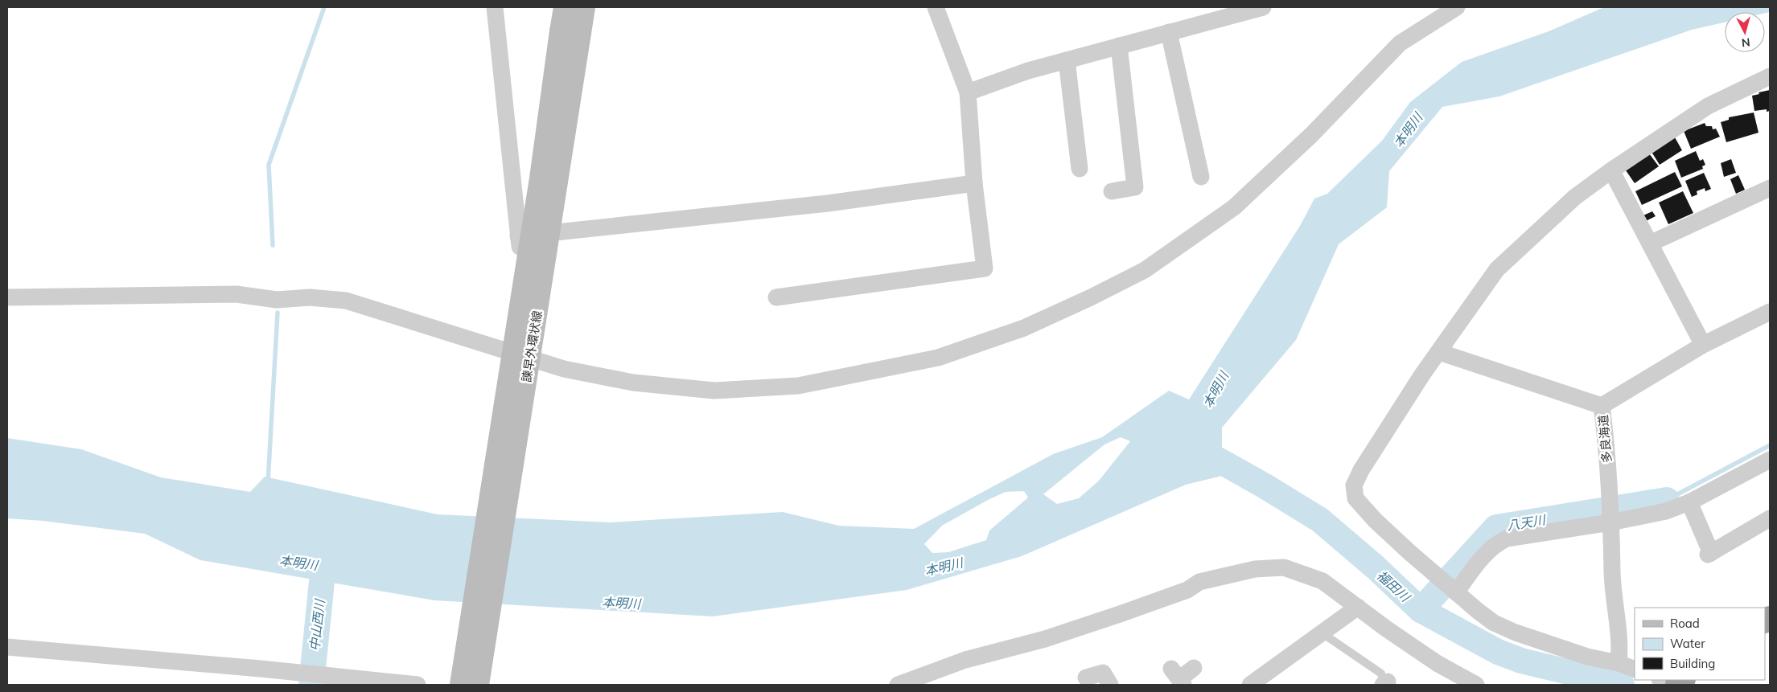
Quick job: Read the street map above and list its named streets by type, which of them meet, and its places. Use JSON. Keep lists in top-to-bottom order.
{
  "streets": {
    "main road": ["諫早外環状線"],
    "street": ["多良海道"]
  },
  "water": [
    "本明川",
    "八天川",
    "福田川",
    "中山西川"
  ],
  "legend": ["Road", "Water", "Building"],
  "north": "bottom"
}
